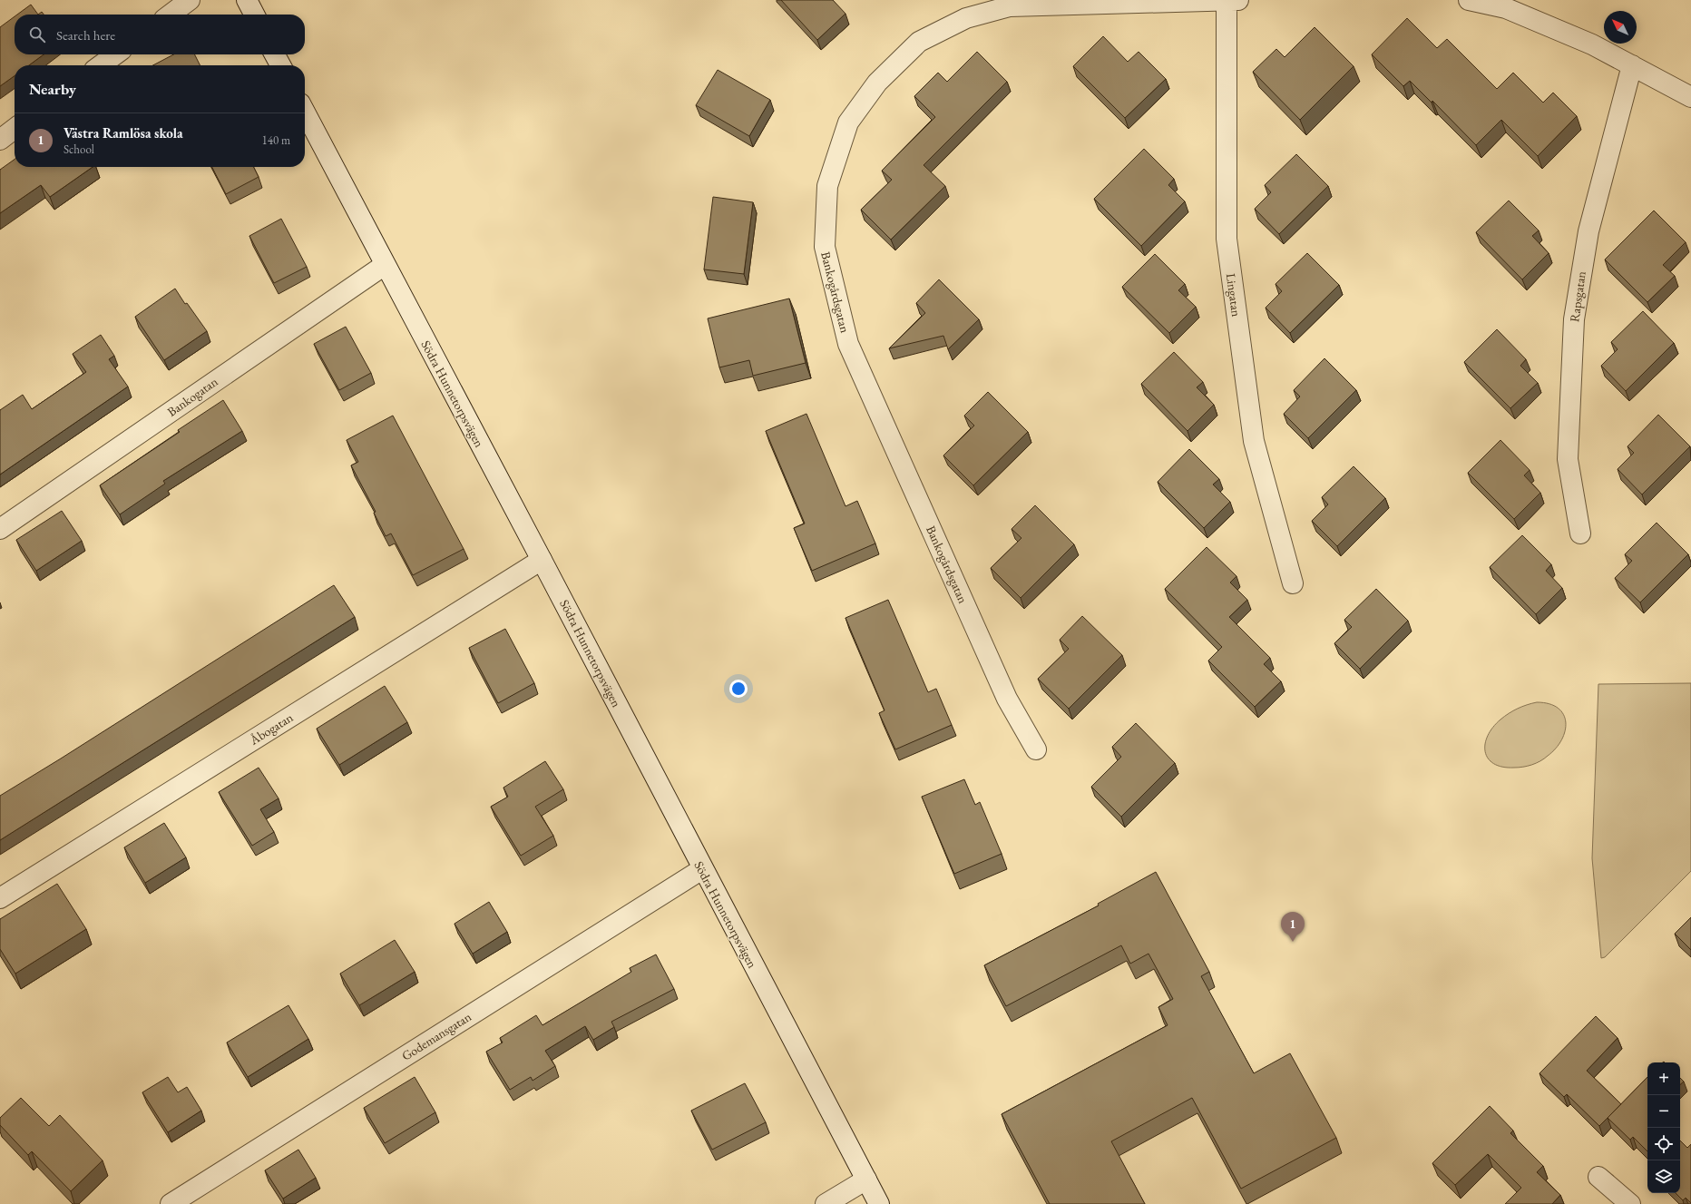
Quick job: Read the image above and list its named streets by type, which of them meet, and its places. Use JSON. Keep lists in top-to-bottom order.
{
  "streets": {
    "street": [
      "Bankogårdsgatan",
      "Lingatan",
      "Rapsgatan",
      "Södra Hunnetorpsvägen",
      "Bankogatan",
      "Åbogatan",
      "Godemansgatan"
    ]
  },
  "crossings": [
    ["Bankogårdsgatan", "Lingatan"],
    ["Södra Hunnetorpsvägen", "Bankogatan"],
    ["Södra Hunnetorpsvägen", "Åbogatan"],
    ["Södra Hunnetorpsvägen", "Godemansgatan"]
  ],
  "north": "top left",
  "page": {
    "search": "Search here",
    "heading": "Nearby",
    "list": [
      {
        "mark": "1",
        "name": "Västra Ramlösa skola",
        "note": "School",
        "value": "140 m"
      }
    ],
    "pins": "1",
    "map_buttons": ["+", "−"]
  }
}
